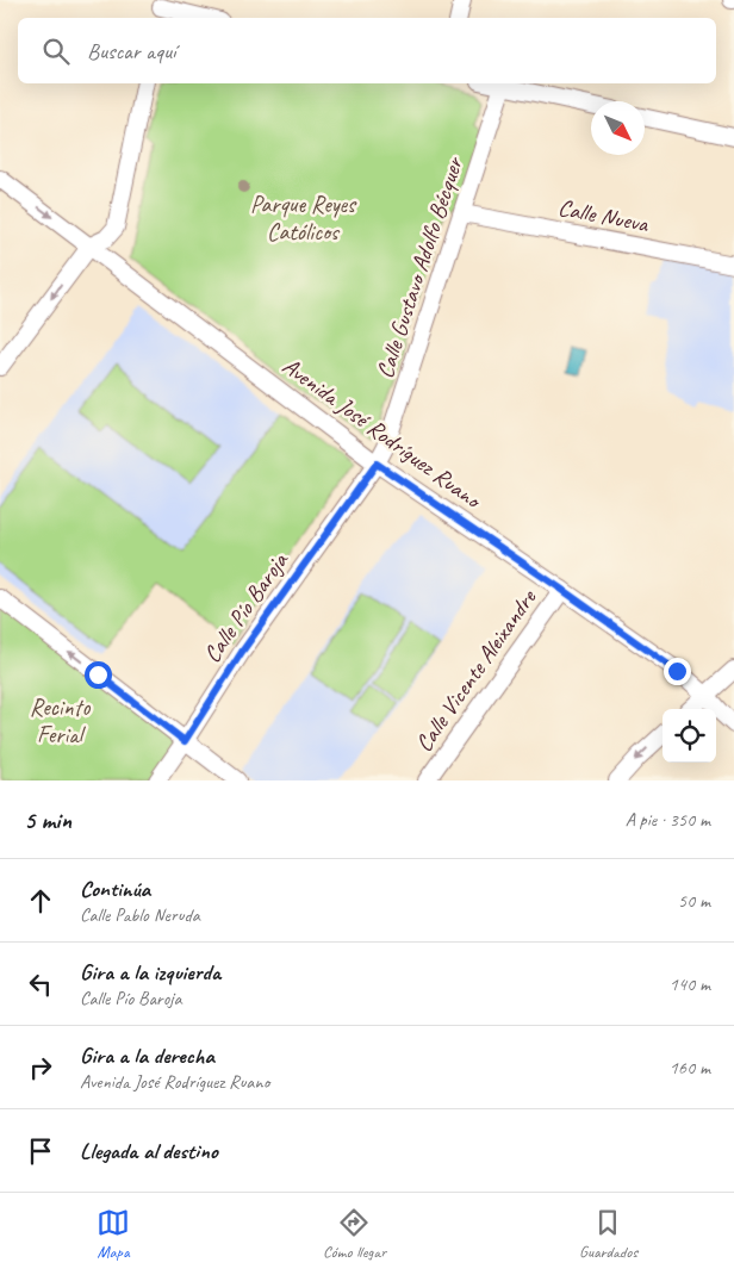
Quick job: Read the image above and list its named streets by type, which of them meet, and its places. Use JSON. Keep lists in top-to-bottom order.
{
  "streets": {
    "street": [
      "Calle Nueva",
      "Calle Gustavo Adolfo Bécquer",
      "Avenida José Rodríguez Ruano",
      "Calle Pío Baroja",
      "Calle Vicente Aleixandre"
    ]
  },
  "crossings": [
    ["Calle Nueva", "Calle Gustavo Adolfo Bécquer"],
    ["Calle Gustavo Adolfo Bécquer", "Avenida José Rodríguez Ruano"],
    ["Calle Gustavo Adolfo Bécquer", "Calle Pío Baroja"],
    ["Avenida José Rodríguez Ruano", "Calle Pío Baroja"],
    ["Avenida José Rodríguez Ruano", "Calle Vicente Aleixandre"]
  ],
  "parks": ["Parque Reyes Católicos", "Recinto Ferial"],
  "north": "bottom right",
  "page": {
    "search": "Buscar aquí",
    "heading": ["5 min", "A pie · 350 m"],
    "list": [
      ["Continúa", "Calle Pablo Neruda", "50 m"],
      ["Gira a la izquierda", "Calle Pío Baroja", "140 m"],
      ["Gira a la derecha", "Avenida José Rodríguez Ruano", "160 m"],
      "Llegada al destino"
    ],
    "nav": ["Mapa", "Cómo llegar", "Guardados"]
  }
}
